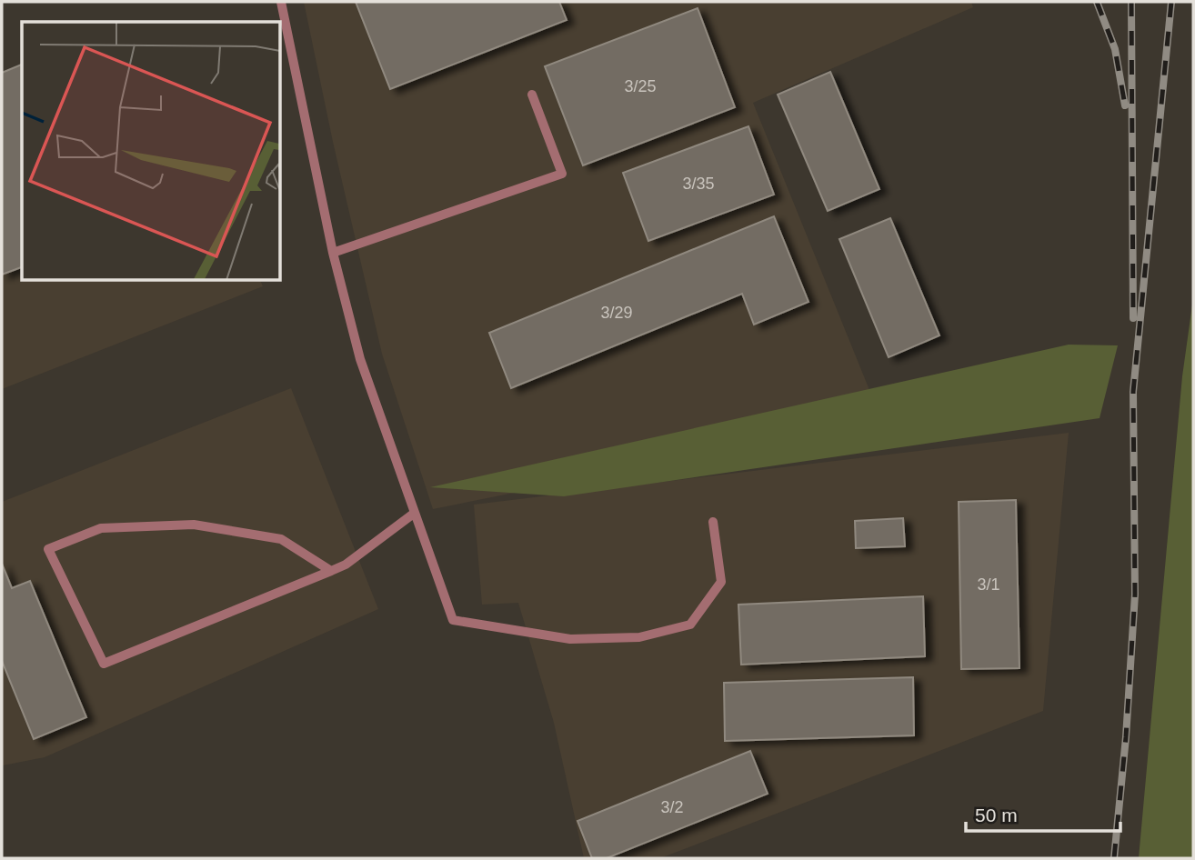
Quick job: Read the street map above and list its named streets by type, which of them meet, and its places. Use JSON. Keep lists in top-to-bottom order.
{
  "house_numbers": [
    "3/25",
    "3/35",
    "3/29",
    "3/1",
    "3/2"
  ],
  "scale_bar": "50 m"
}
